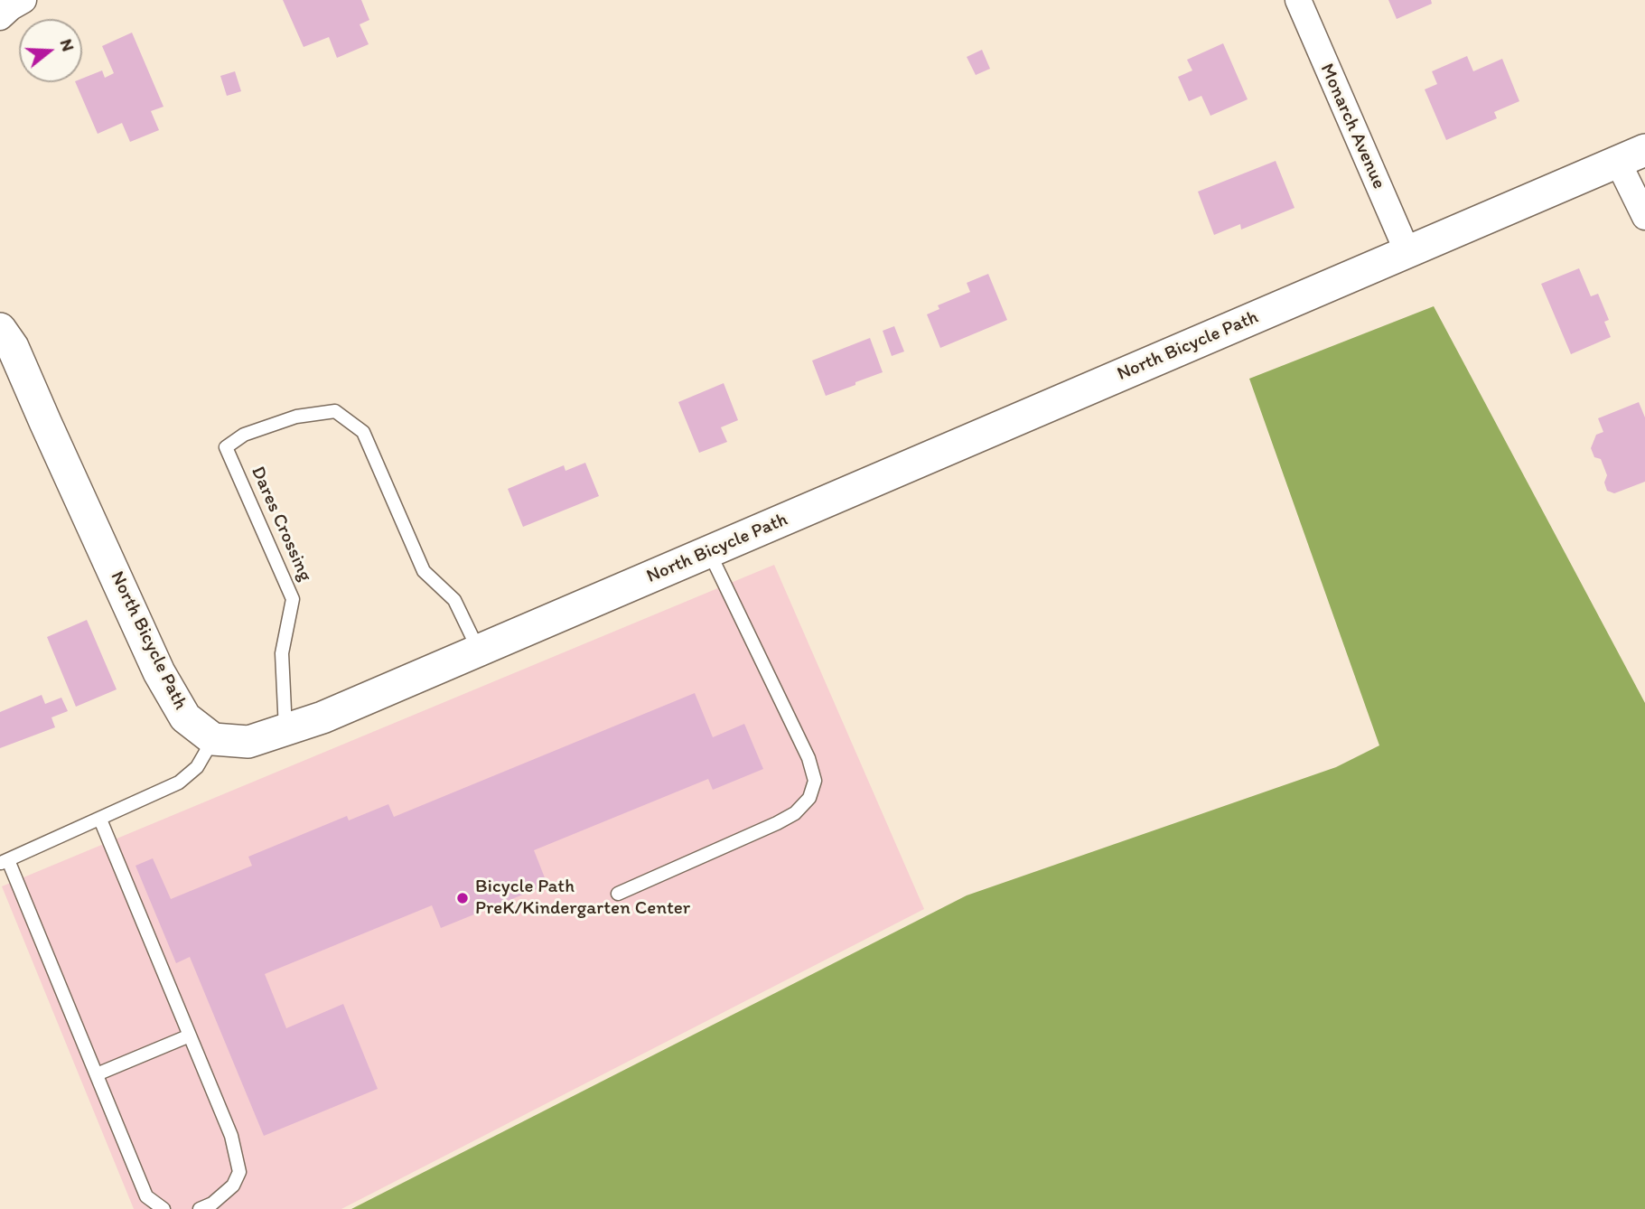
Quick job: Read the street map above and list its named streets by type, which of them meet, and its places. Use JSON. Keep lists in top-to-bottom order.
{
  "streets": {
    "street": ["Monarch Avenue", "North Bicycle Path"],
    "lane": ["Dares Crossing"]
  },
  "crossings": [
    ["Monarch Avenue", "North Bicycle Path"],
    ["North Bicycle Path", "Dares Crossing"]
  ],
  "places": ["Bicycle Path PreK/Kindergarten Center"],
  "north": "right"
}
